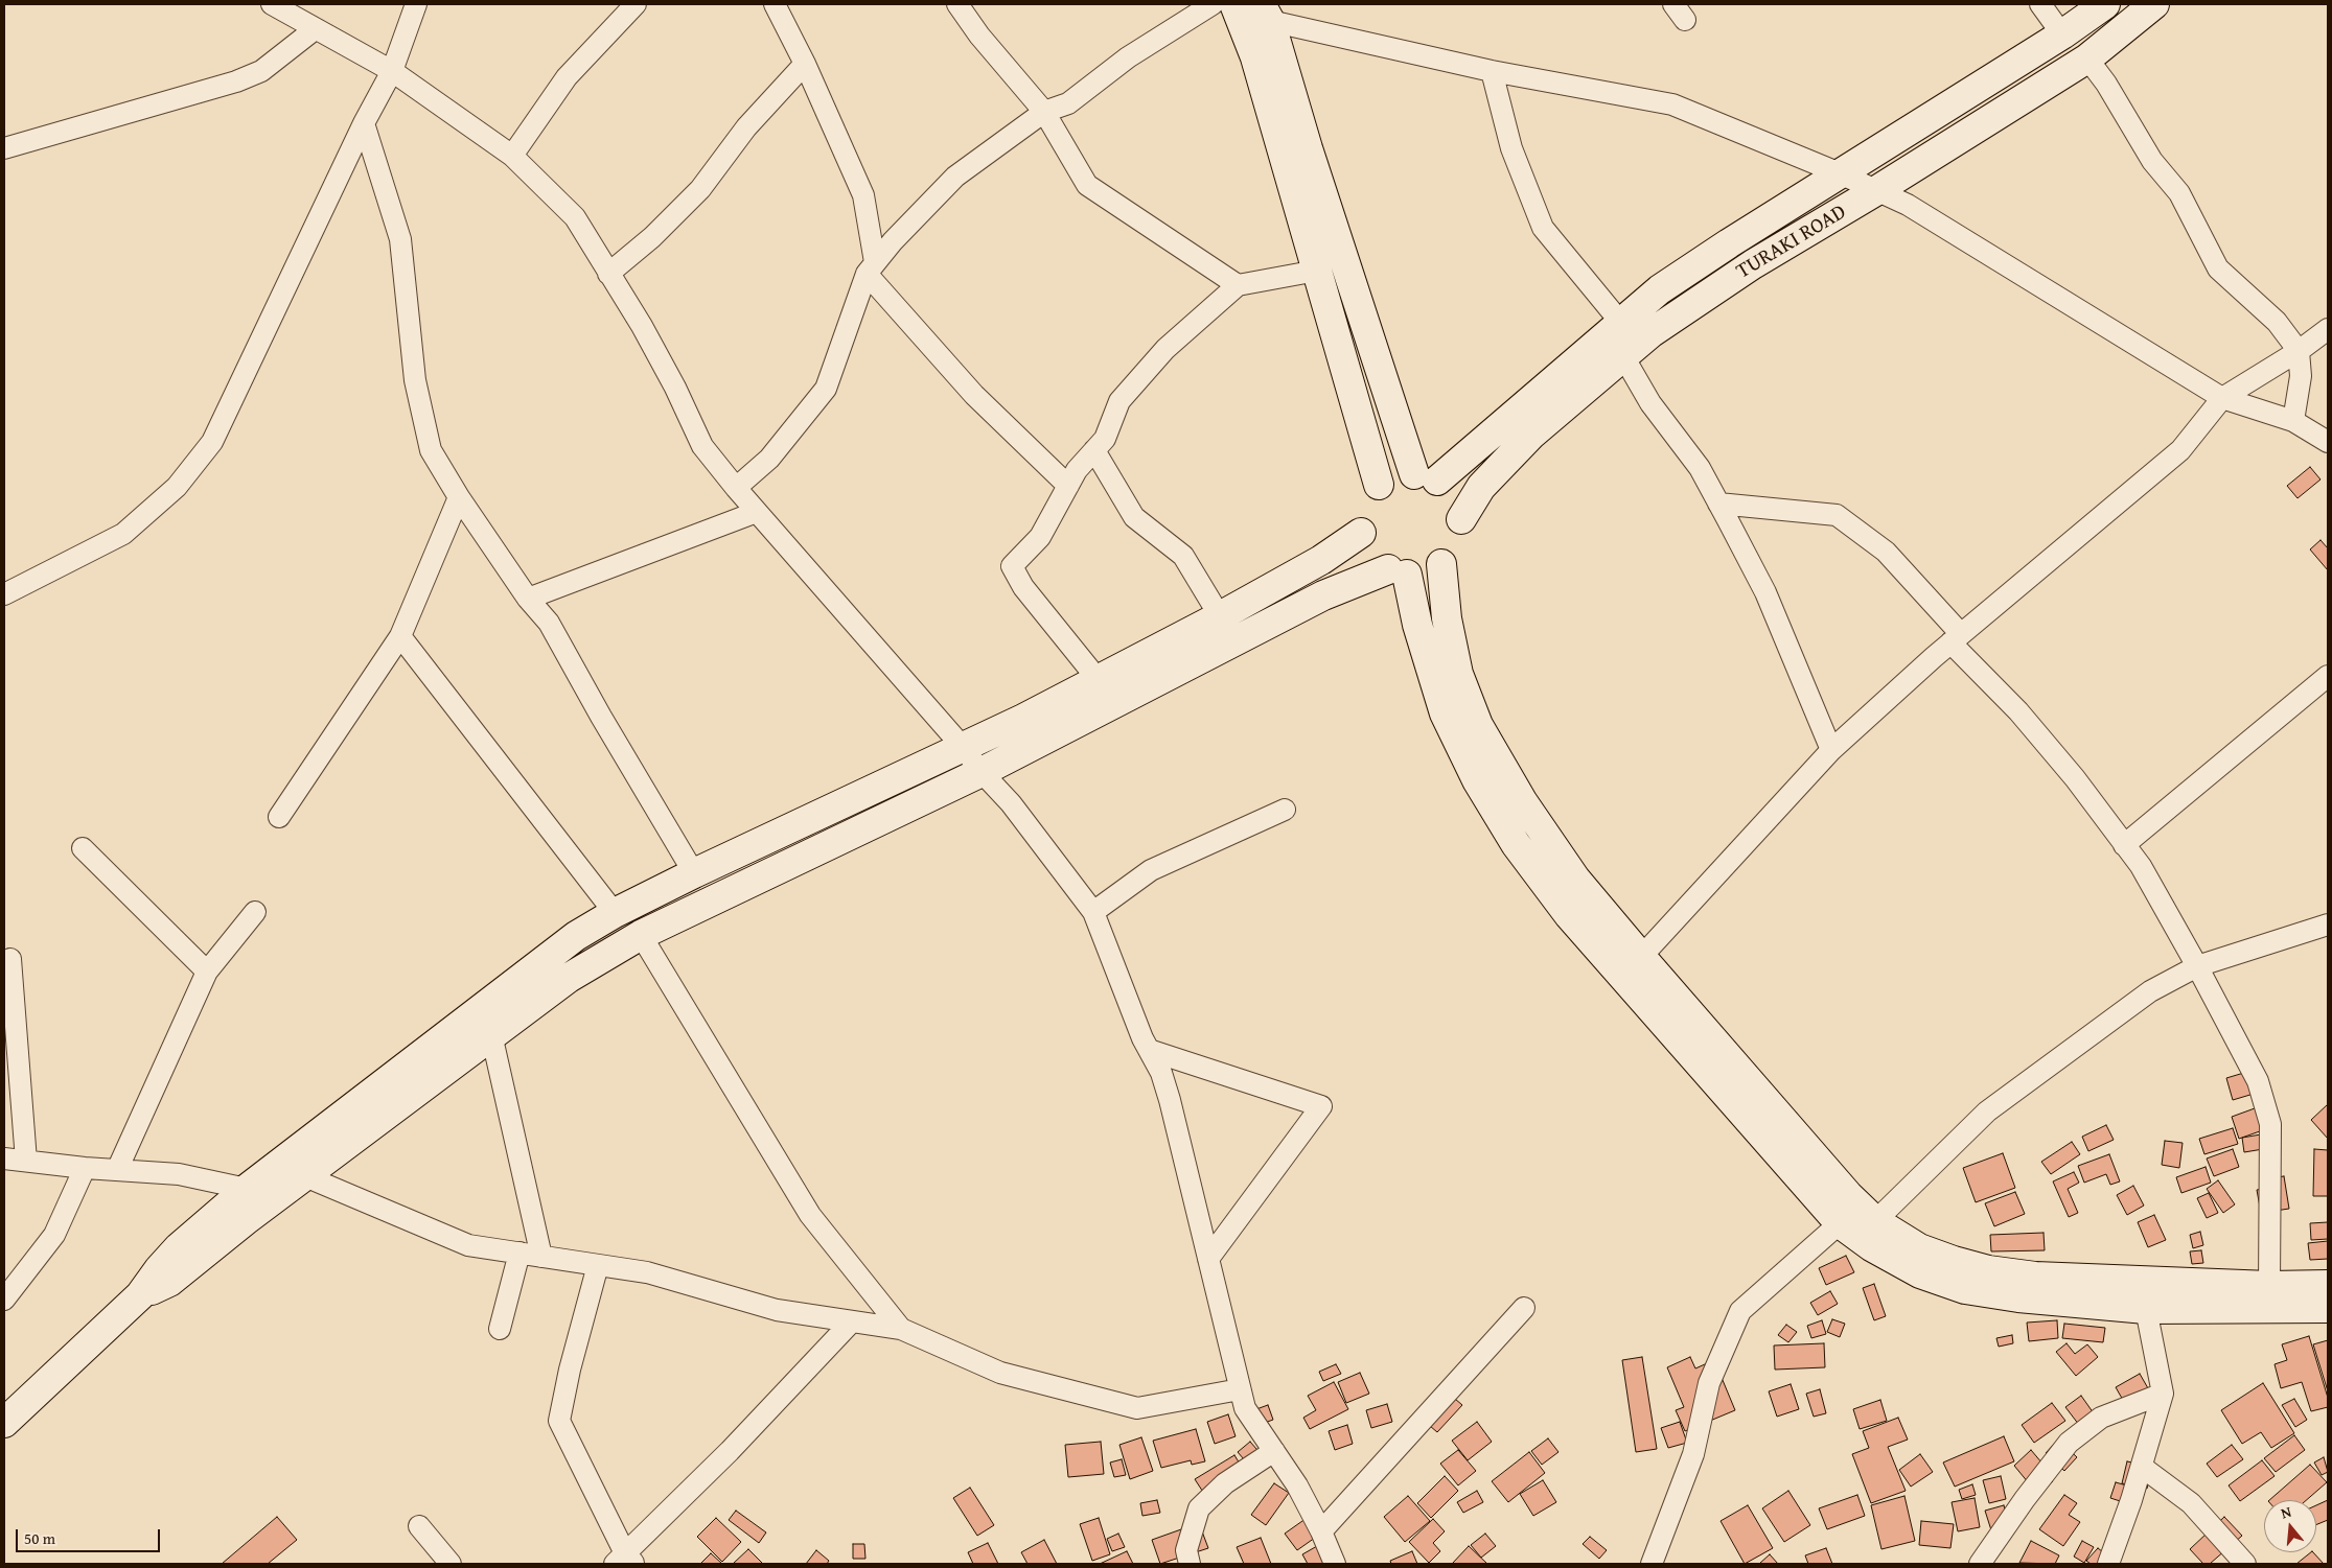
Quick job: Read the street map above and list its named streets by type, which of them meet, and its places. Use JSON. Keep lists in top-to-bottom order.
{
  "streets": {
    "main road": ["TURAKI ROAD"]
  },
  "scale_bar": "50 m",
  "north": "top"
}
